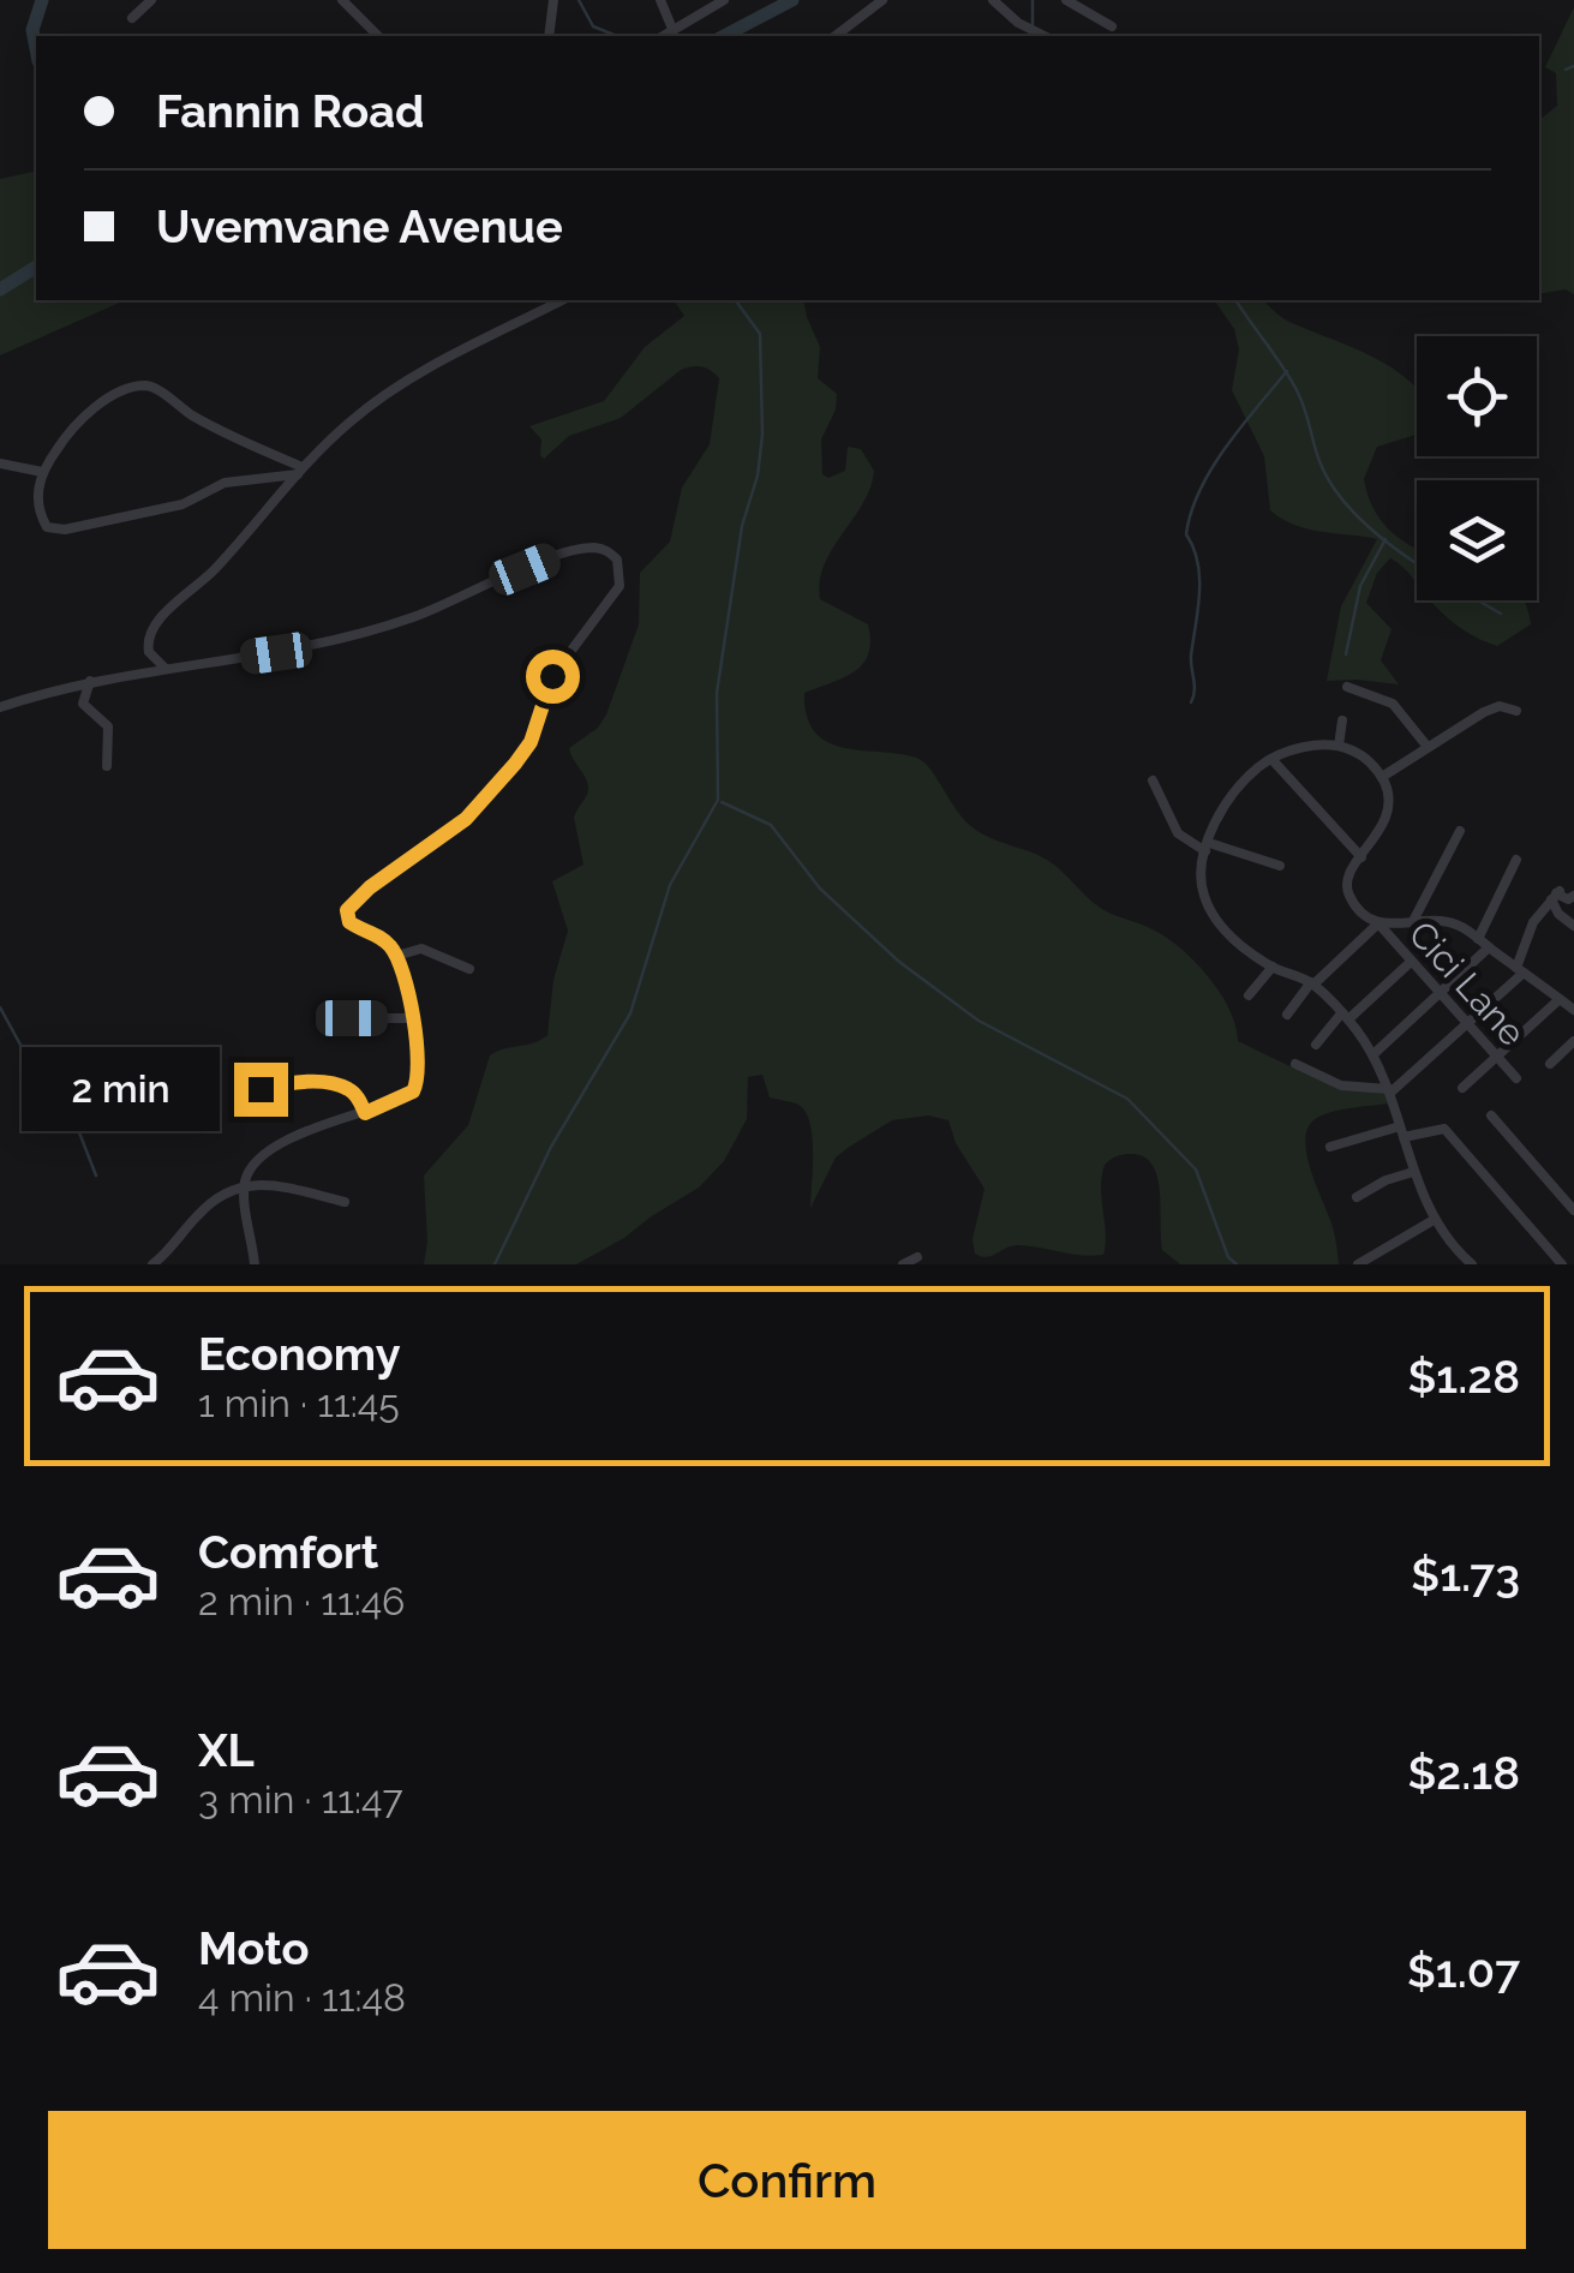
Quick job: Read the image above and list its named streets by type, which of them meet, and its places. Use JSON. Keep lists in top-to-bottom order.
{
  "streets": {
    "street": ["Cici Lane"]
  },
  "page": {
    "banner": ["Fannin Road", "Uvemvane Avenue"],
    "bubble": "2 min",
    "list": [
      {
        "name": "Economy",
        "note": "1 min · 11:45",
        "value": "$1.28"
      },
      {
        "name": "Comfort",
        "note": "2 min · 11:46",
        "value": "$1.73"
      },
      {
        "name": "XL",
        "note": "3 min · 11:47",
        "value": "$2.18"
      },
      {
        "name": "Moto",
        "note": "4 min · 11:48",
        "value": "$1.07"
      }
    ],
    "buttons": "Confirm"
  }
}
